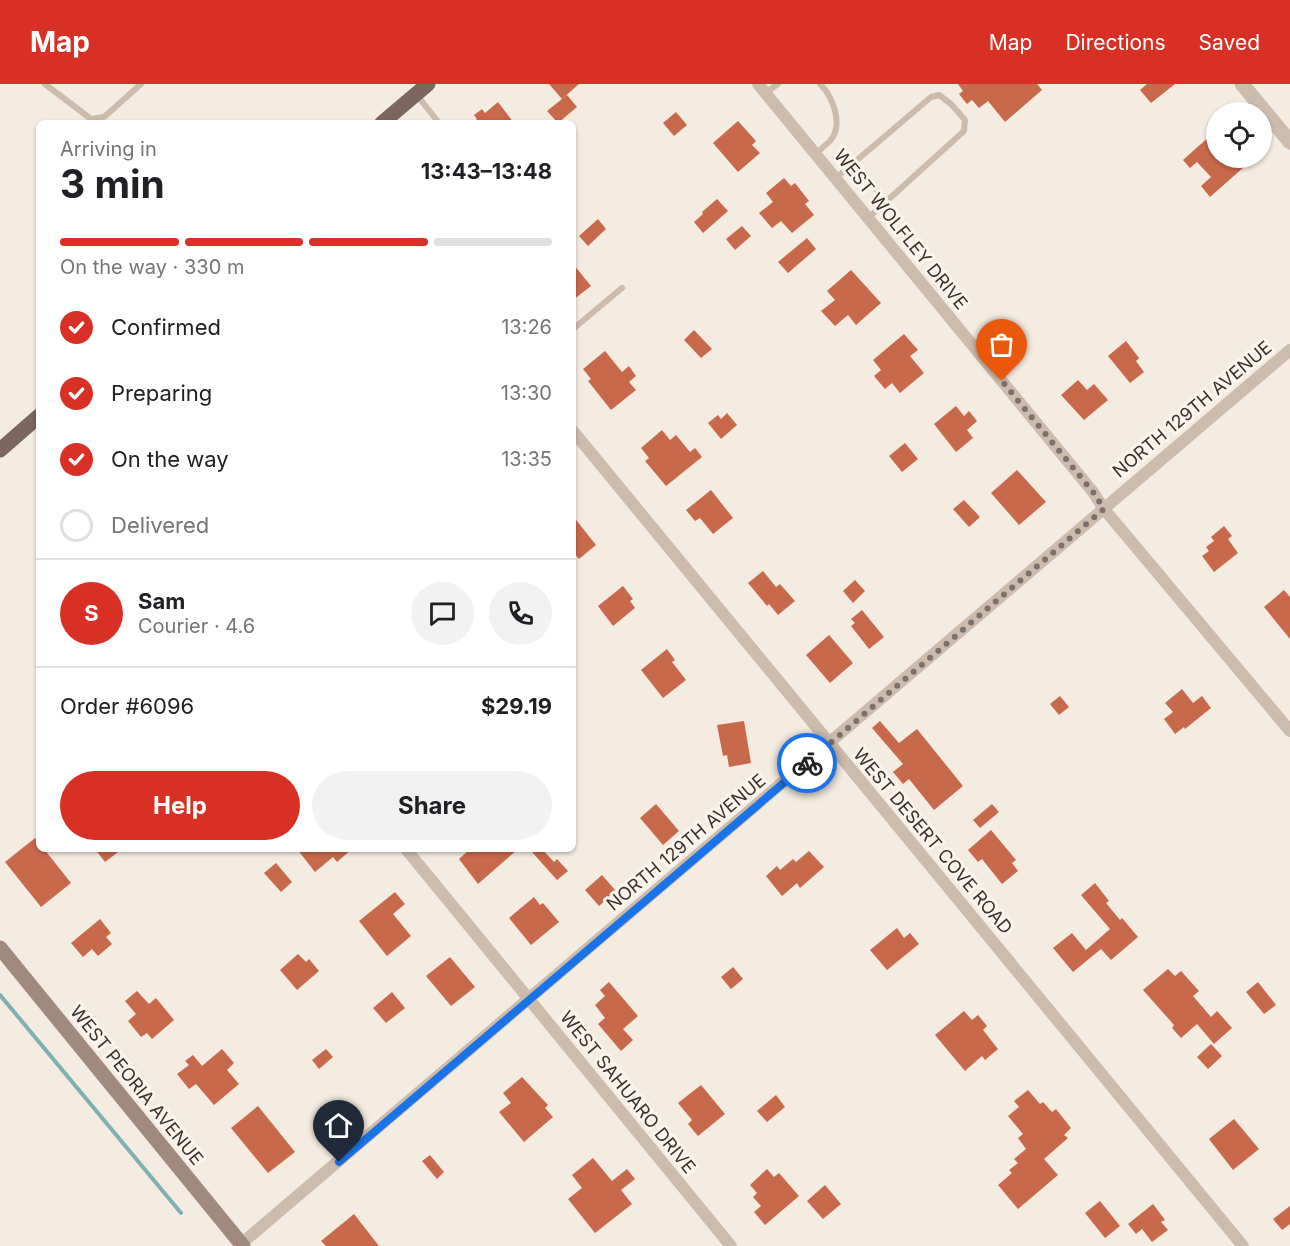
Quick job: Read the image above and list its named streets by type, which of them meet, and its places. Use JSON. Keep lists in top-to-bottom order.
{
  "streets": {
    "main road": ["WEST PEORIA AVENUE"],
    "street": [
      "WEST WOLFLEY DRIVE",
      "NORTH 129TH AVENUE",
      "WEST DESERT COVE ROAD",
      "WEST SAHUARO DRIVE"
    ]
  },
  "crossings": [
    ["WEST WOLFLEY DRIVE", "NORTH 129TH AVENUE"],
    ["NORTH 129TH AVENUE", "WEST DESERT COVE ROAD"],
    ["NORTH 129TH AVENUE", "WEST PEORIA AVENUE"],
    ["NORTH 129TH AVENUE", "WEST SAHUARO DRIVE"]
  ],
  "page": {
    "header": "Map",
    "nav": ["Map", "Directions", "Saved"],
    "heading": ["3 min", "Arriving in", "13:43–13:48"],
    "panel": [
      "Sam",
      "Courier · 4.6",
      "Order #6096",
      "$29.19"
    ],
    "bar": "On the way · 330 m",
    "list": [
      ["Confirmed", "13:26"],
      ["Preparing", "13:30"],
      ["On the way", "13:35"],
      "Delivered"
    ],
    "round": "S",
    "buttons": ["Help", "Share"]
  }
}
